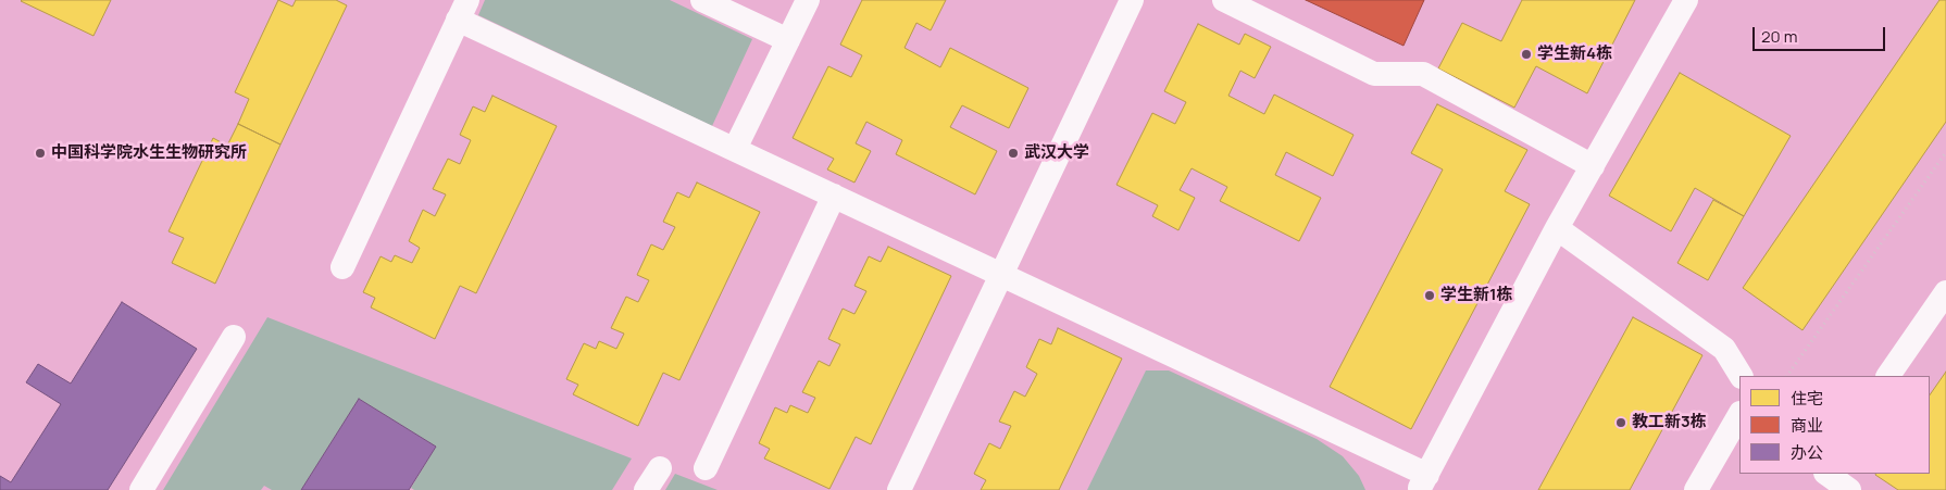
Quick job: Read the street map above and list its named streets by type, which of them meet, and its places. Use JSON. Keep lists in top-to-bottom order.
{
  "places": [
    "学生新4栋",
    "中国科学院水生生物研究所",
    "武汉大学",
    "学生新1栋",
    "教工新3栋"
  ],
  "legend": ["住宅", "商业", "办公"],
  "scale_bar": "20 m"
}
